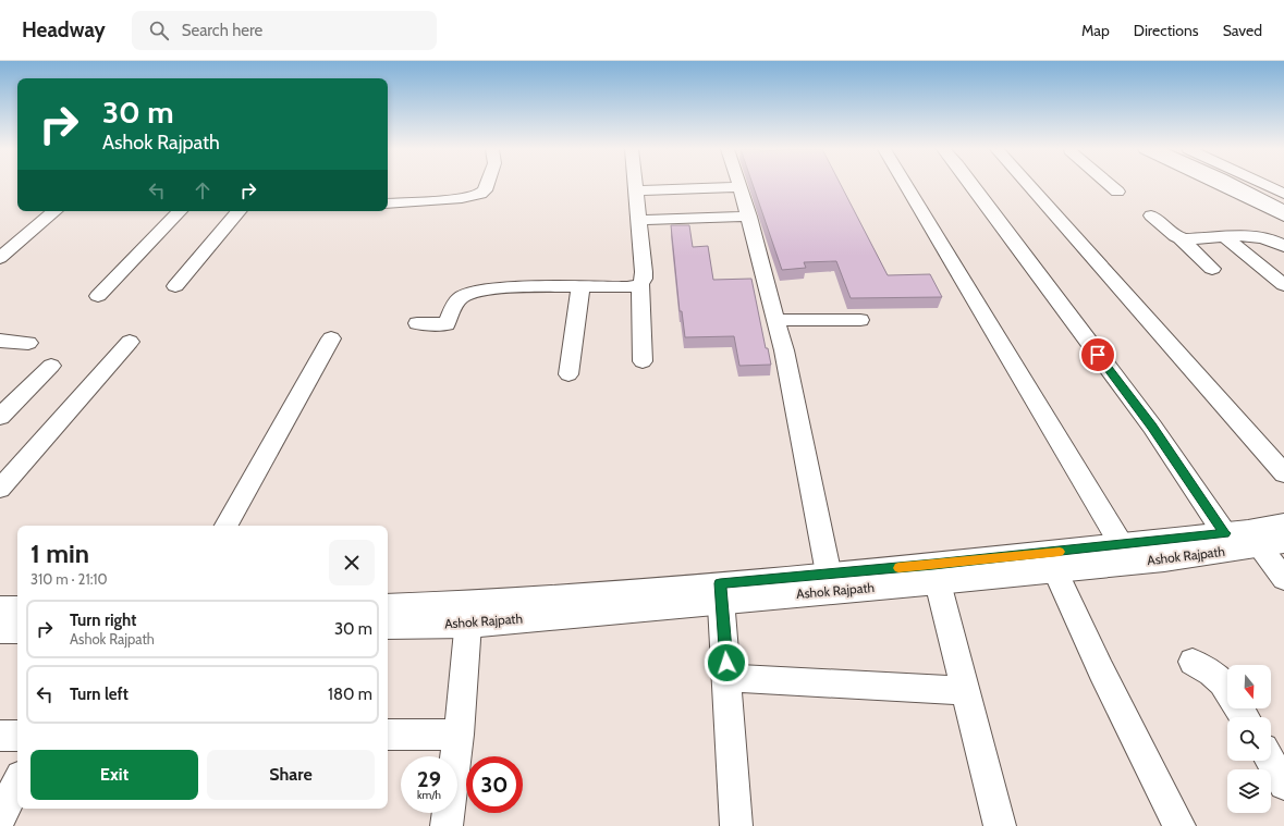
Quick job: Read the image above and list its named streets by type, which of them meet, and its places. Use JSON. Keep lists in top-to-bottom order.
{
  "streets": {
    "main road": ["Ashok Rajpath"]
  },
  "north": "bottom",
  "page": {
    "header": "Headway",
    "search": "Search here",
    "nav": ["Map", "Directions", "Saved"],
    "turn": ["30 m", "Ashok Rajpath"],
    "heading": ["1 min", "310 m · 21:10"],
    "list": [
      {
        "name": "Turn right",
        "note": "Ashok Rajpath",
        "value": "30 m"
      },
      {
        "name": "Turn left",
        "value": "180 m"
      }
    ],
    "buttons": ["Exit", "Share"],
    "speed": "29 km/h",
    "limit": "30"
  }
}
